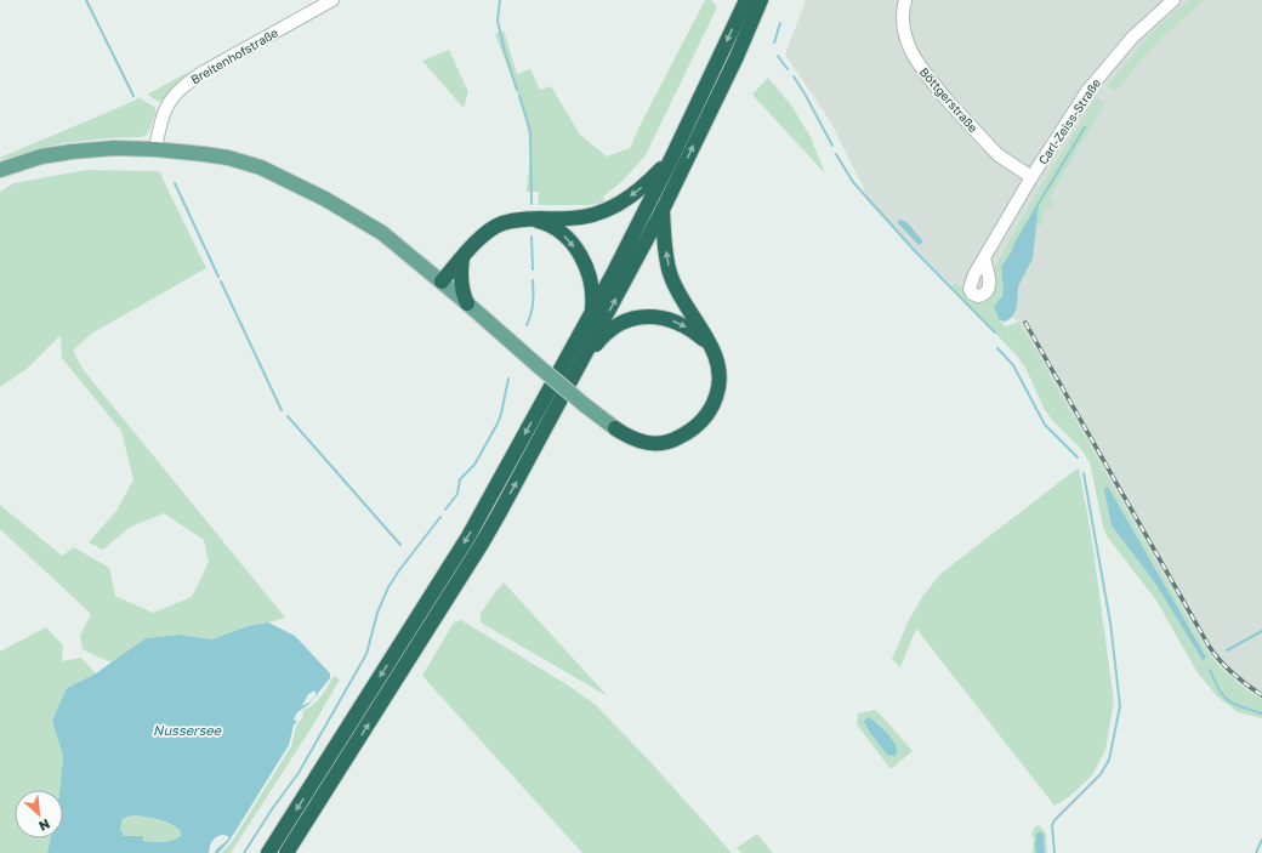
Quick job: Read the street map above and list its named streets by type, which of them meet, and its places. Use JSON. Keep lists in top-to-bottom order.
{
  "streets": {
    "street": ["Breitenhofstraße", "Böttgerstraße", "Carl-Zeiss-Straße"]
  },
  "crossings": [
    ["Böttgerstraße", "Carl-Zeiss-Straße"]
  ],
  "water": ["Nussersee"],
  "north": "bottom right"
}
